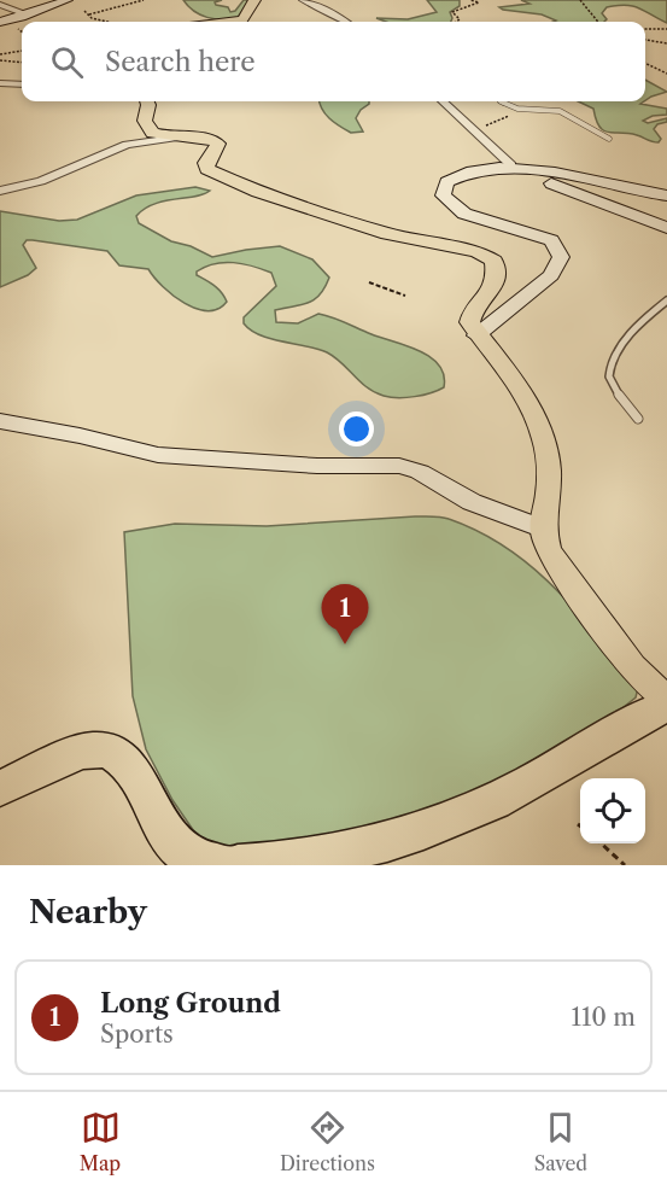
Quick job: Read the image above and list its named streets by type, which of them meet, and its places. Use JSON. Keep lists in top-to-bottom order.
{
  "page": {
    "search": "Search here",
    "pins": "1",
    "heading": "Nearby",
    "list": [
      {
        "mark": "1",
        "name": "Long Ground",
        "note": "Sports",
        "value": "110 m"
      }
    ],
    "nav": ["Map", "Directions", "Saved"]
  }
}
